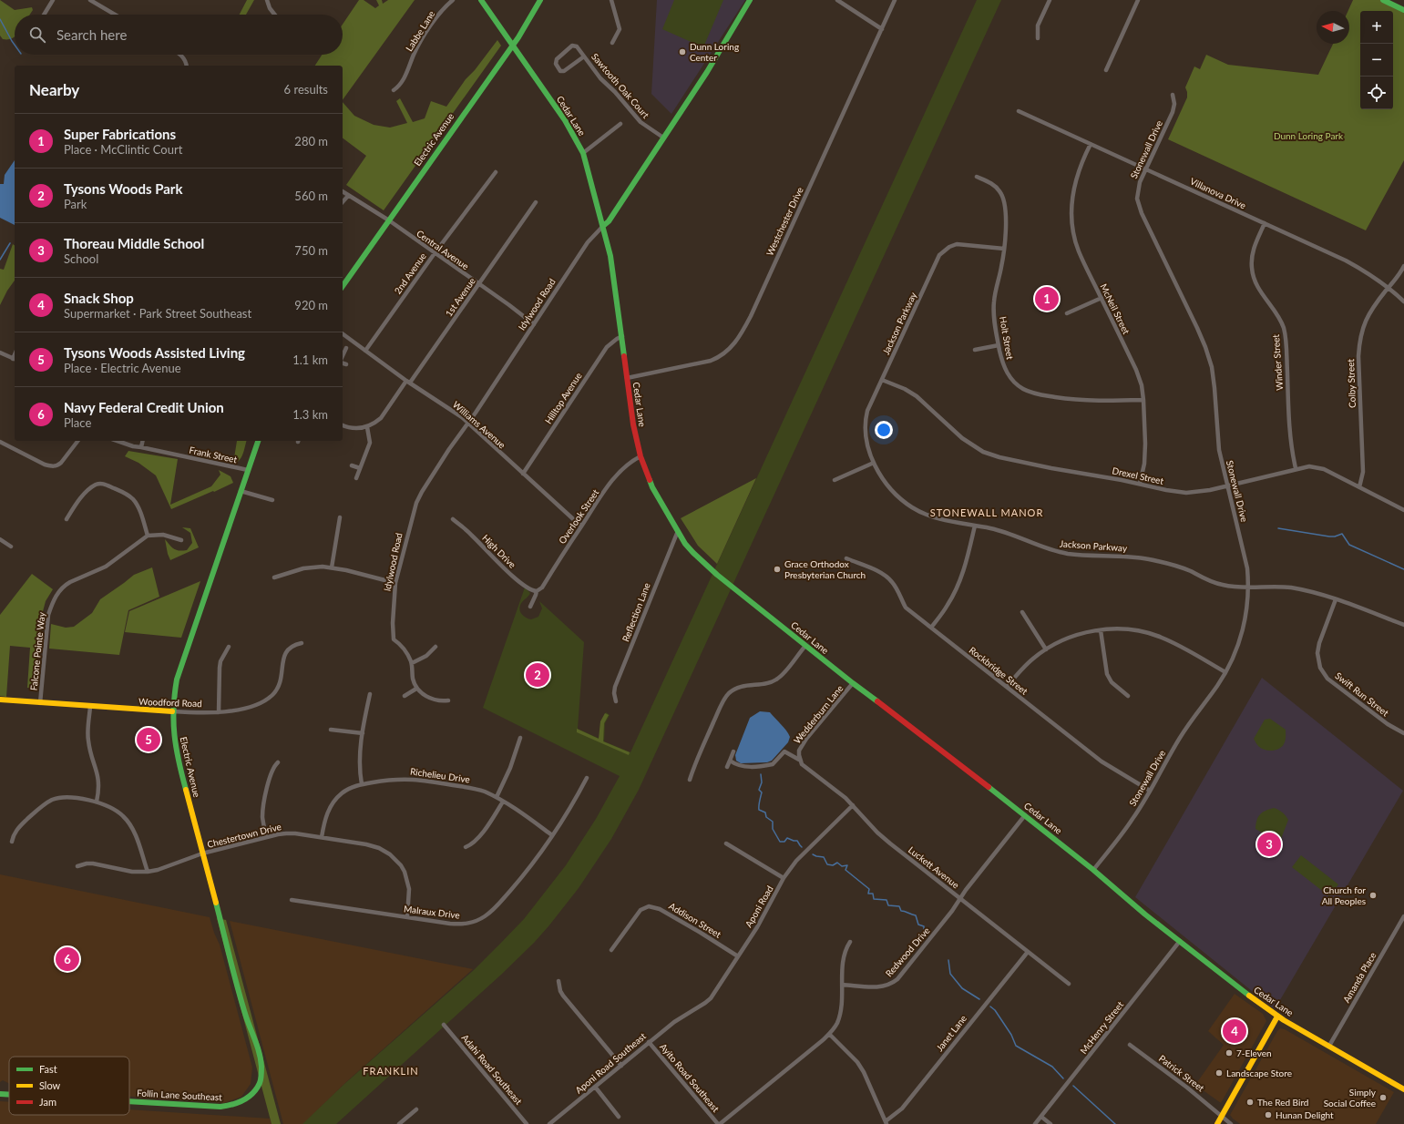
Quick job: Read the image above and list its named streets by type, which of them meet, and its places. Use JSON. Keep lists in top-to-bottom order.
{
  "streets": {
    "main road": [
      "Cedar Lane",
      "Electric Avenue",
      "Idylwood Road",
      "Woodford Road",
      "Follin Lane Southeast"
    ],
    "street": [
      "Labbe Lane",
      "Sawtooth Oak Court",
      "Stonewall Drive",
      "Villanova Drive",
      "Westchester Drive",
      "Central Avenue",
      "2nd Avenue",
      "1st Avenue",
      "McNeil Street",
      "Jackson Parkway",
      "Holt Street",
      "Winder Street",
      "Colby Street",
      "Hilltop Avenue",
      "Williams Avenue",
      "Frank Street",
      "Drexel Street",
      "Overlook Street",
      "High Drive",
      "Reflection Lane",
      "Falcone Pointe Way",
      "Rockbridge Street",
      "Swift Run Street",
      "Wedderburn Lane",
      "Richelieu Drive",
      "Chestertown Drive",
      "Luckett Avenue",
      "Aponi Road",
      "Malraux Drive",
      "Addison Street",
      "Redwood Drive",
      "Amanda Place",
      "McHenry Street",
      "Janet Lane",
      "Aponi Road Southeast",
      "Adahi Road Southeast",
      "Patrick Street",
      "Ayito Road Southeast"
    ]
  },
  "crossings": [
    ["Sawtooth Oak Court", "Idylwood Road"],
    ["Cedar Lane", "Electric Avenue"],
    ["Cedar Lane", "Stonewall Drive"],
    ["Cedar Lane", "Westchester Drive"],
    ["Cedar Lane", "Idylwood Road"],
    ["Cedar Lane", "Hilltop Avenue"],
    ["Cedar Lane", "Overlook Street"],
    ["Cedar Lane", "Reflection Lane"],
    ["Cedar Lane", "Wedderburn Lane"],
    ["Cedar Lane", "Redwood Drive"],
    ["Cedar Lane", "Amanda Place"],
    ["Cedar Lane", "McHenry Street"],
    ["Electric Avenue", "Central Avenue"],
    ["Electric Avenue", "Frank Street"],
    ["Electric Avenue", "Woodford Road"],
    ["Electric Avenue", "Chestertown Drive"],
    ["Electric Avenue", "Follin Lane Southeast"],
    ["Stonewall Drive", "Villanova Drive"],
    ["Stonewall Drive", "Jackson Parkway"],
    ["Stonewall Drive", "Drexel Street"],
    ["Stonewall Drive", "Rockbridge Street"],
    ["Villanova Drive", "McNeil Street"],
    ["Villanova Drive", "Winder Street"],
    ["Villanova Drive", "Colby Street"],
    ["Central Avenue", "2nd Avenue"],
    ["Central Avenue", "1st Avenue"],
    ["Central Avenue", "Idylwood Road"],
    ["2nd Avenue", "Williams Avenue"],
    ["1st Avenue", "Williams Avenue"],
    ["Idylwood Road", "Williams Avenue"],
    ["McNeil Street", "Holt Street"],
    ["McNeil Street", "Drexel Street"],
    ["Jackson Parkway", "Holt Street"],
    ["Jackson Parkway", "Drexel Street"],
    ["Jackson Parkway", "Swift Run Street"],
    ["Winder Street", "Drexel Street"],
    ["Colby Street", "Drexel Street"],
    ["Hilltop Avenue", "Williams Avenue"],
    ["Williams Avenue", "Overlook Street"],
    ["Overlook Street", "High Drive"],
    ["Falcone Pointe Way", "Woodford Road"],
    ["Wedderburn Lane", "Luckett Avenue"],
    ["Richelieu Drive", "Chestertown Drive"],
    ["Richelieu Drive", "Malraux Drive"],
    ["Chestertown Drive", "Malraux Drive"],
    ["Luckett Avenue", "Aponi Road"],
    ["Luckett Avenue", "Redwood Drive"],
    ["Luckett Avenue", "Janet Lane"],
    ["Aponi Road", "Addison Street"],
    ["Aponi Road", "Aponi Road Southeast"],
    ["Aponi Road Southeast", "Ayito Road Southeast"]
  ],
  "districts": ["STONEWALL MANOR", "FRANKLIN"],
  "parks": ["Dunn Loring Park"],
  "places": [
    "Dunn Loring Center",
    "Grace Orthodox Presbyterian Church",
    "Church for All Peoples",
    "7-Eleven",
    "Landscape Store",
    "Simply Social Coffee",
    "The Red Bird",
    "Hunan Delight"
  ],
  "legend": ["Fast", "Slow", "Jam"],
  "north": "left",
  "page": {
    "map_buttons": ["+", "−"],
    "search": "Search here",
    "heading": ["Nearby", "6 results"],
    "list": [
      {
        "mark": "1",
        "name": "Super Fabrications",
        "note": "Place · McClintic Court",
        "value": "280 m"
      },
      {
        "mark": "2",
        "name": "Tysons Woods Park",
        "note": "Park",
        "value": "560 m"
      },
      {
        "mark": "3",
        "name": "Thoreau Middle School",
        "note": "School",
        "value": "750 m"
      },
      {
        "mark": "4",
        "name": "Snack Shop",
        "note": "Supermarket · Park Street Southeast",
        "value": "920 m"
      },
      {
        "mark": "5",
        "name": "Tysons Woods Assisted Living",
        "note": "Place · Electric Avenue",
        "value": "1.1 km"
      },
      {
        "mark": "6",
        "name": "Navy Federal Credit Union",
        "note": "Place",
        "value": "1.3 km"
      }
    ],
    "pins": [
      "1",
      "2",
      "5",
      "3",
      "6",
      "4"
    ]
  }
}
